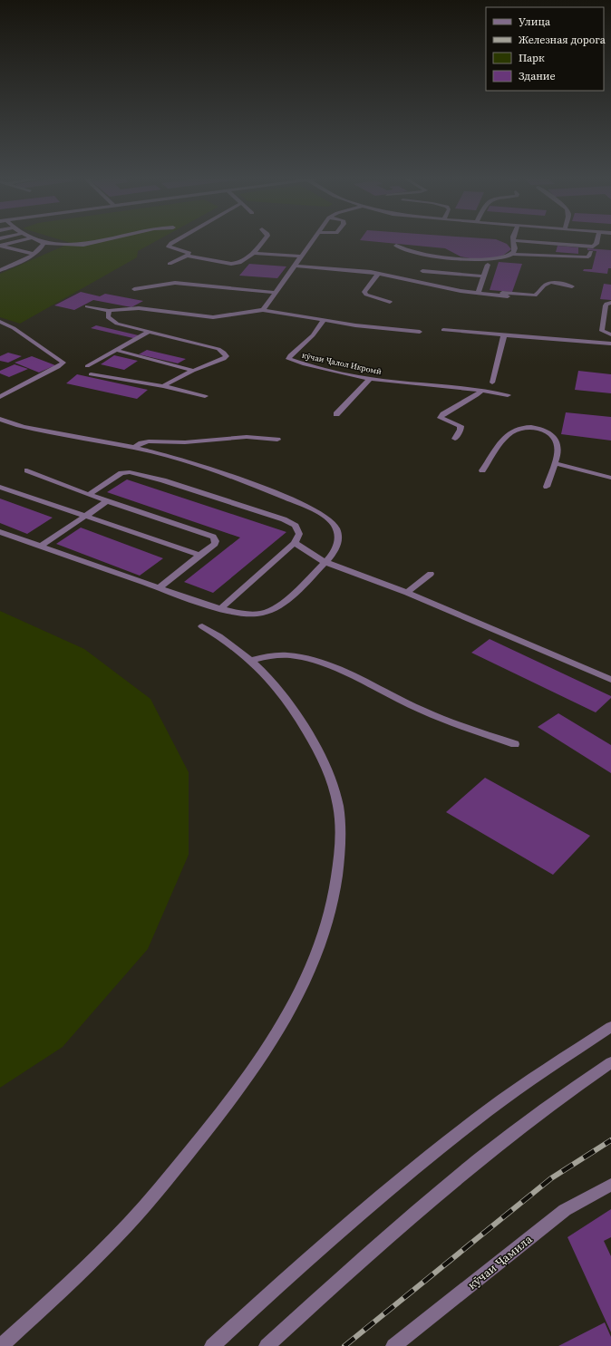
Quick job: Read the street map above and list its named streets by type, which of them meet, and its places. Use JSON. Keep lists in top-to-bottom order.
{
  "streets": {
    "street": ["кӯчаи Ҷалол Икромӣ", "кӯчаи Ҷамила"]
  },
  "legend": [
    "Улица",
    "Железная дорога",
    "Парк",
    "Здание"
  ]
}
